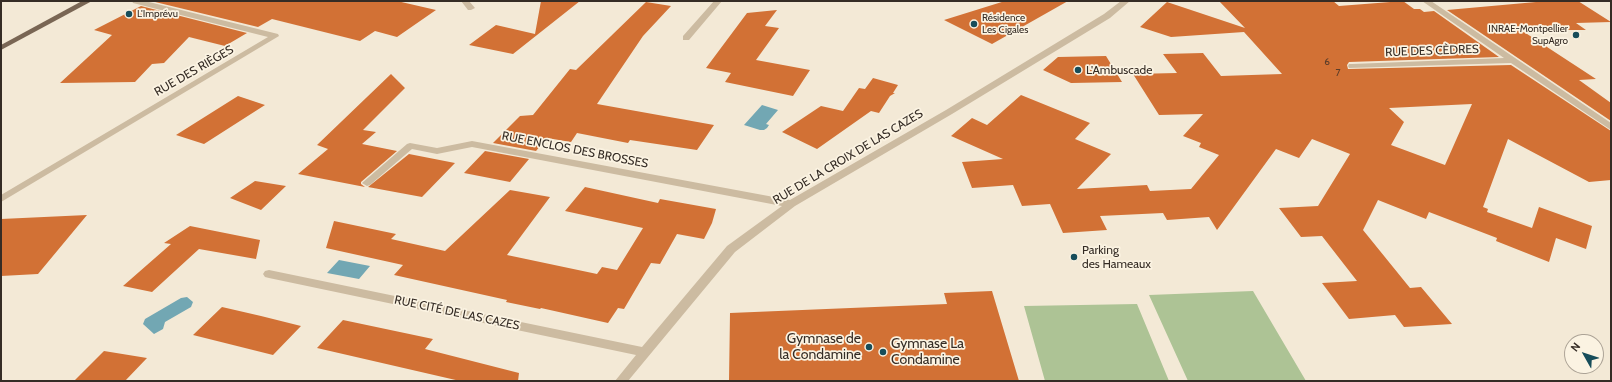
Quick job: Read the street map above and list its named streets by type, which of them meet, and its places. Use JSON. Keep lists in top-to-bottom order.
{
  "streets": {
    "street": [
      "RUE DES CÈDRES",
      "RUE DES RIÈGES",
      "RUE ENCLOS DES BROSSES",
      "RUE DE LA CROIX DE LAS CAZES",
      "RUE CITÉ DE LAS CAZES"
    ]
  },
  "crossings": [
    ["RUE ENCLOS DES BROSSES", "RUE DE LA CROIX DE LAS CAZES"],
    ["RUE DE LA CROIX DE LAS CAZES", "RUE CITÉ DE LAS CAZES"]
  ],
  "places": [
    "L'Imprévu",
    "Résidence Les Cigales",
    "INRAE-Montpellier SupAgro",
    "L'Ambuscade",
    "Parking des Hameaux",
    "Gymnase de la Condamine",
    "Gymnase La Condamine"
  ],
  "house_numbers": ["6", "7"],
  "north": "top left"
}
